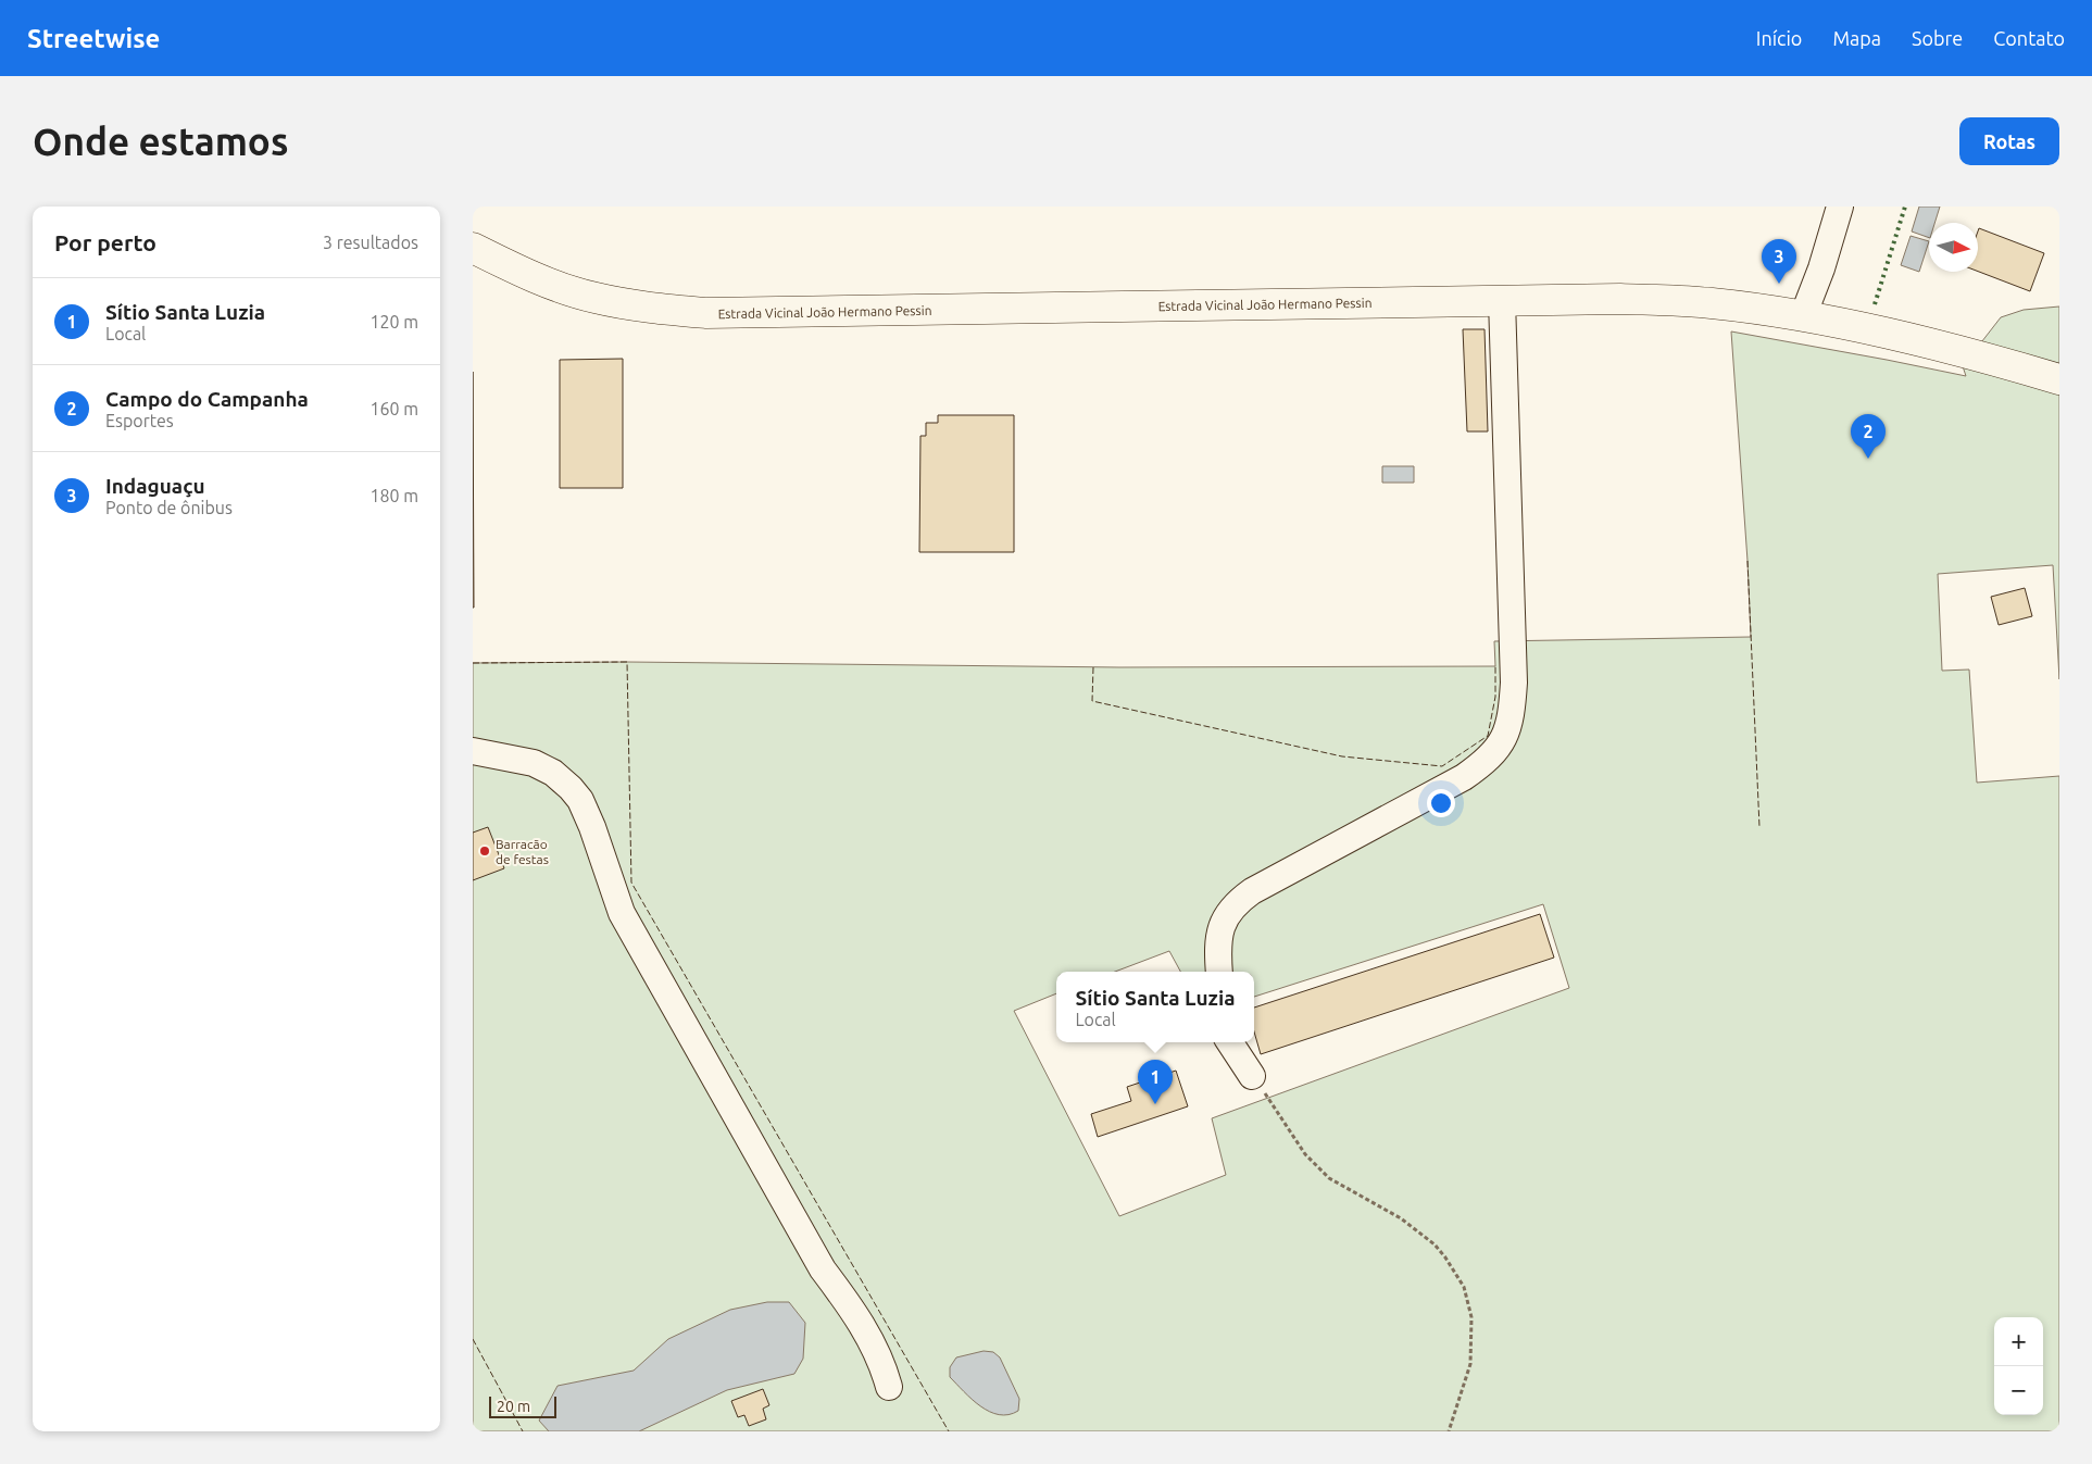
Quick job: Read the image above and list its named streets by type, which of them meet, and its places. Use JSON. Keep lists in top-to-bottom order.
{
  "streets": {
    "main road": ["Estrada Vicinal João Hermano Pessin"]
  },
  "places": ["Barracão de festas"],
  "scale_bar": "20 m",
  "north": "right",
  "page": {
    "header": "Streetwise",
    "nav": [
      "Início",
      "Mapa",
      "Sobre",
      "Contato"
    ],
    "buttons": "Rotas",
    "title": "Onde estamos",
    "heading": ["Por perto", "3 resultados"],
    "pins": ["3", "2", "1"],
    "list": [
      {
        "mark": "1",
        "name": "Sítio Santa Luzia",
        "note": "Local",
        "value": "120 m"
      },
      {
        "mark": "2",
        "name": "Campo do Campanha",
        "note": "Esportes",
        "value": "160 m"
      },
      {
        "mark": "3",
        "name": "Indaguaçu",
        "note": "Ponto de ônibus",
        "value": "180 m"
      }
    ],
    "popup": ["Sítio Santa Luzia", "Local"],
    "map_buttons": ["+", "−"],
    "scale": "20 m"
  }
}
